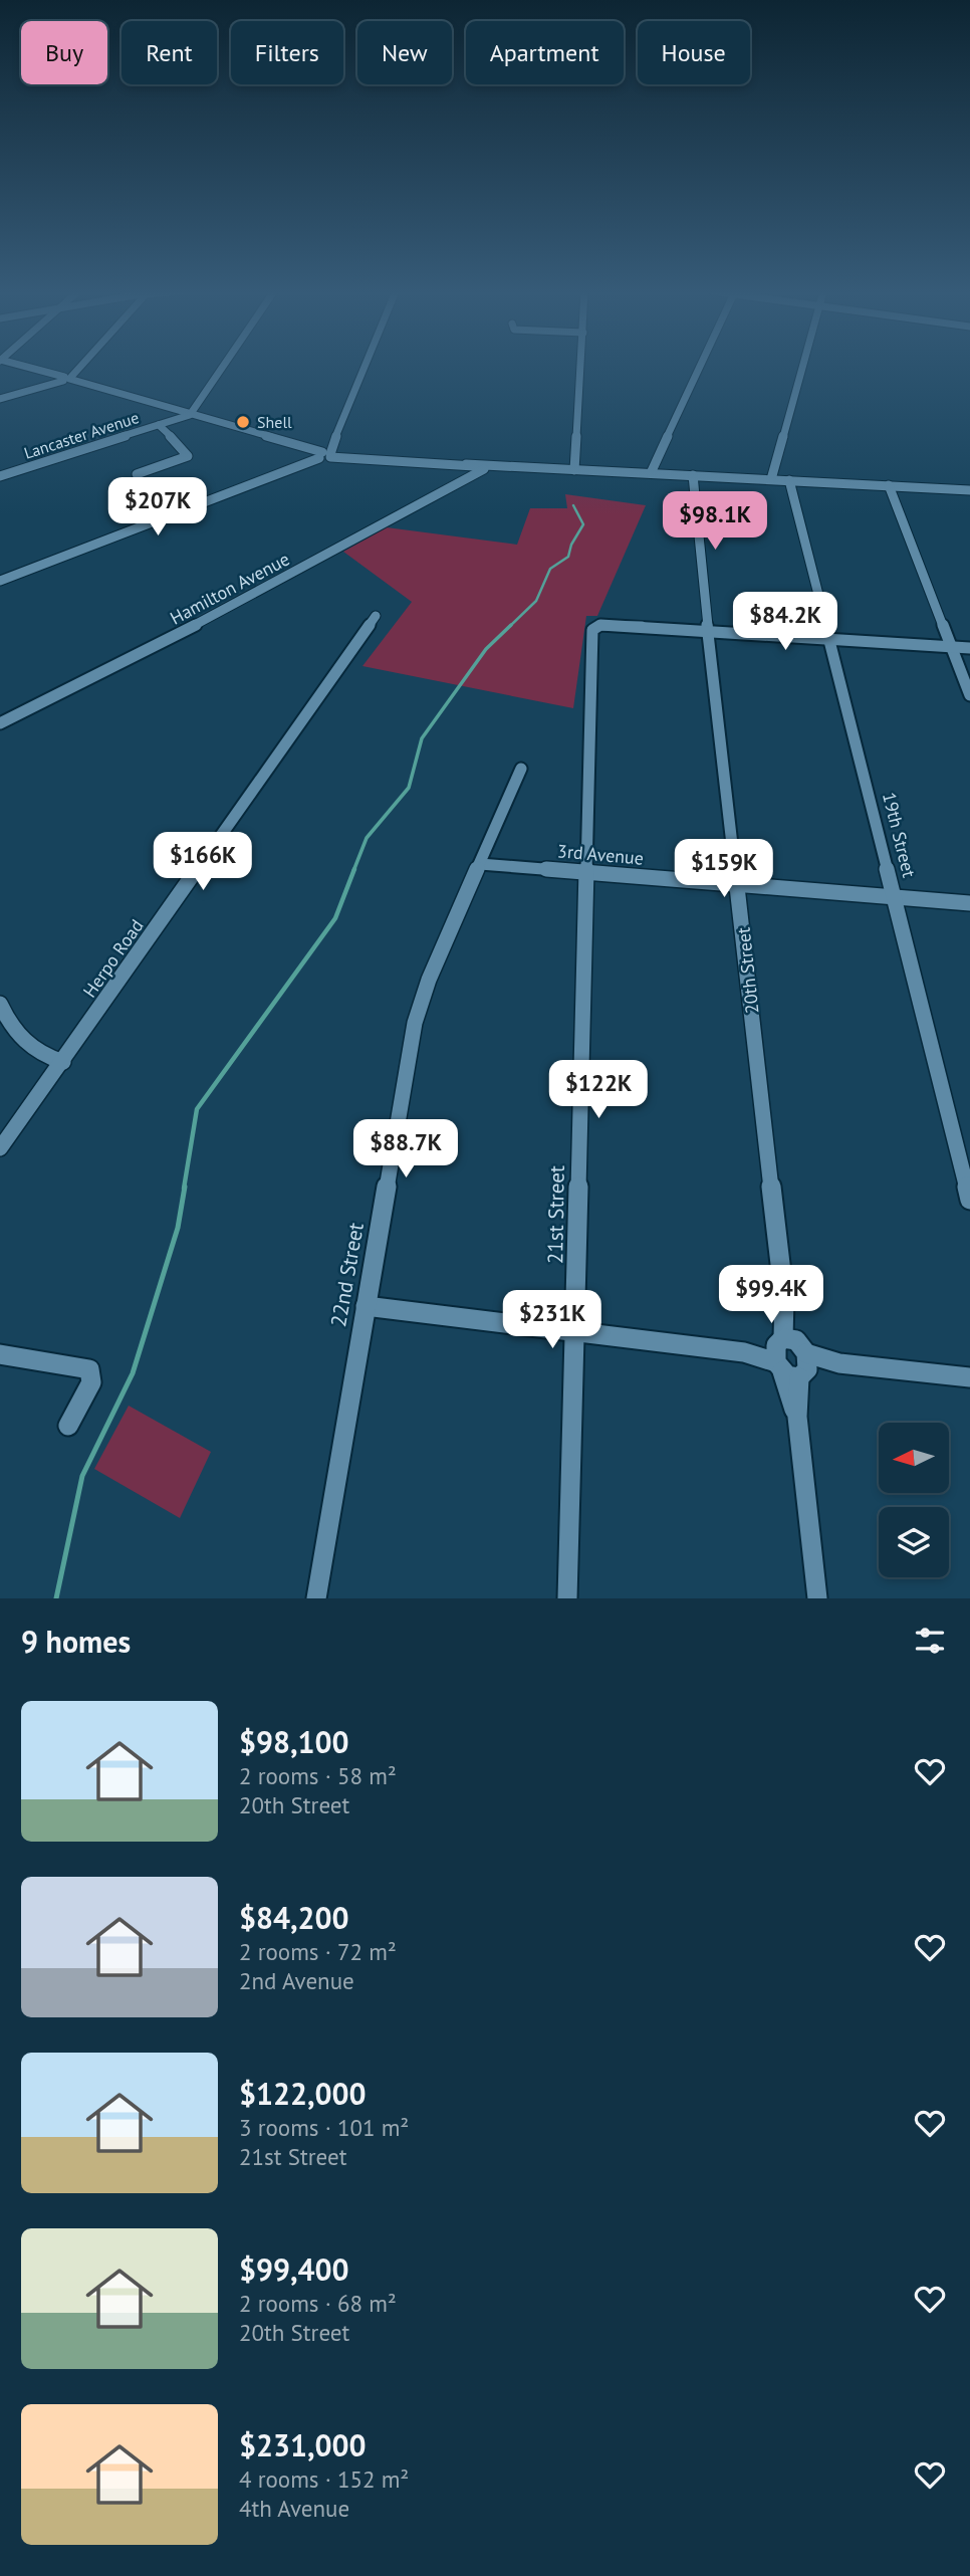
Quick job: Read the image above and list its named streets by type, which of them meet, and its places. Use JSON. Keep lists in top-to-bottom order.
{
  "streets": {
    "street": [
      "Lancaster Avenue",
      "Hamilton Avenue",
      "19th Street",
      "3rd Avenue",
      "Herpo Road",
      "20th Street",
      "21st Street",
      "22nd Street"
    ]
  },
  "crossings": [
    ["19th Street", "3rd Avenue"],
    ["3rd Avenue", "20th Street"],
    ["3rd Avenue", "21st Street"],
    ["3rd Avenue", "22nd Street"],
    ["20th Street", "21st Street"]
  ],
  "places": ["Shell"],
  "north": "left",
  "page": {
    "chip": [
      "Buy",
      "Rent",
      "Filters",
      "New",
      "Apartment",
      "House"
    ],
    "price": [
      "$207K",
      "$98.1K",
      "$84.2K",
      "$166K",
      "$159K",
      "$122K",
      "$88.7K",
      "$99.4K",
      "$231K"
    ],
    "heading": "9 homes",
    "list": [
      {
        "name": "$98,100",
        "note": "2 rooms · 58 m² · 20th Street"
      },
      {
        "name": "$84,200",
        "note": "2 rooms · 72 m² · 2nd Avenue"
      },
      {
        "name": "$122,000",
        "note": "3 rooms · 101 m² · 21st Street"
      },
      {
        "name": "$99,400",
        "note": "2 rooms · 68 m² · 20th Street"
      },
      {
        "name": "$231,000",
        "note": "4 rooms · 152 m² · 4th Avenue"
      }
    ]
  }
}
